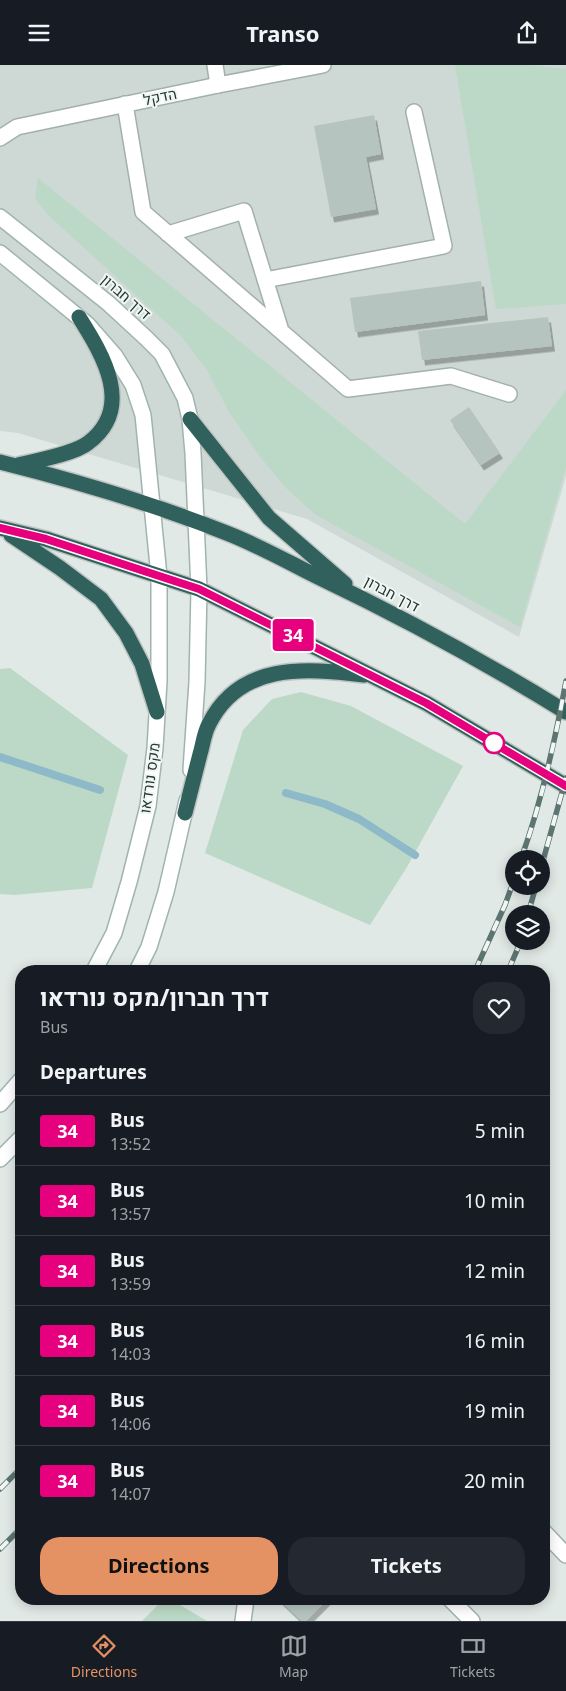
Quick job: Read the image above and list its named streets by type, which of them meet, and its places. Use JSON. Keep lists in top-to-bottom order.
{
  "streets": {
    "highway": ["דרך חברון"],
    "street": ["הדקל", "מקס נורדאו"]
  },
  "lines": ["bus line 34"],
  "page": {
    "header": "Transo",
    "on_map": "34",
    "heading": [
      ["דרך חברון/מקס נורדאו", "Bus"],
      "Departures"
    ],
    "list": [
      {
        "mark": "34",
        "name": "Bus",
        "note": "13:52",
        "value": "5 min"
      },
      {
        "mark": "34",
        "name": "Bus",
        "note": "13:57",
        "value": "10 min"
      },
      {
        "mark": "34",
        "name": "Bus",
        "note": "13:59",
        "value": "12 min"
      },
      {
        "mark": "34",
        "name": "Bus",
        "note": "14:03",
        "value": "16 min"
      },
      {
        "mark": "34",
        "name": "Bus",
        "note": "14:06",
        "value": "19 min"
      },
      {
        "mark": "34",
        "name": "Bus",
        "note": "14:07",
        "value": "20 min"
      }
    ],
    "buttons": ["Directions", "Tickets"],
    "tabs": ["Directions", "Map", "Tickets"]
  }
}
